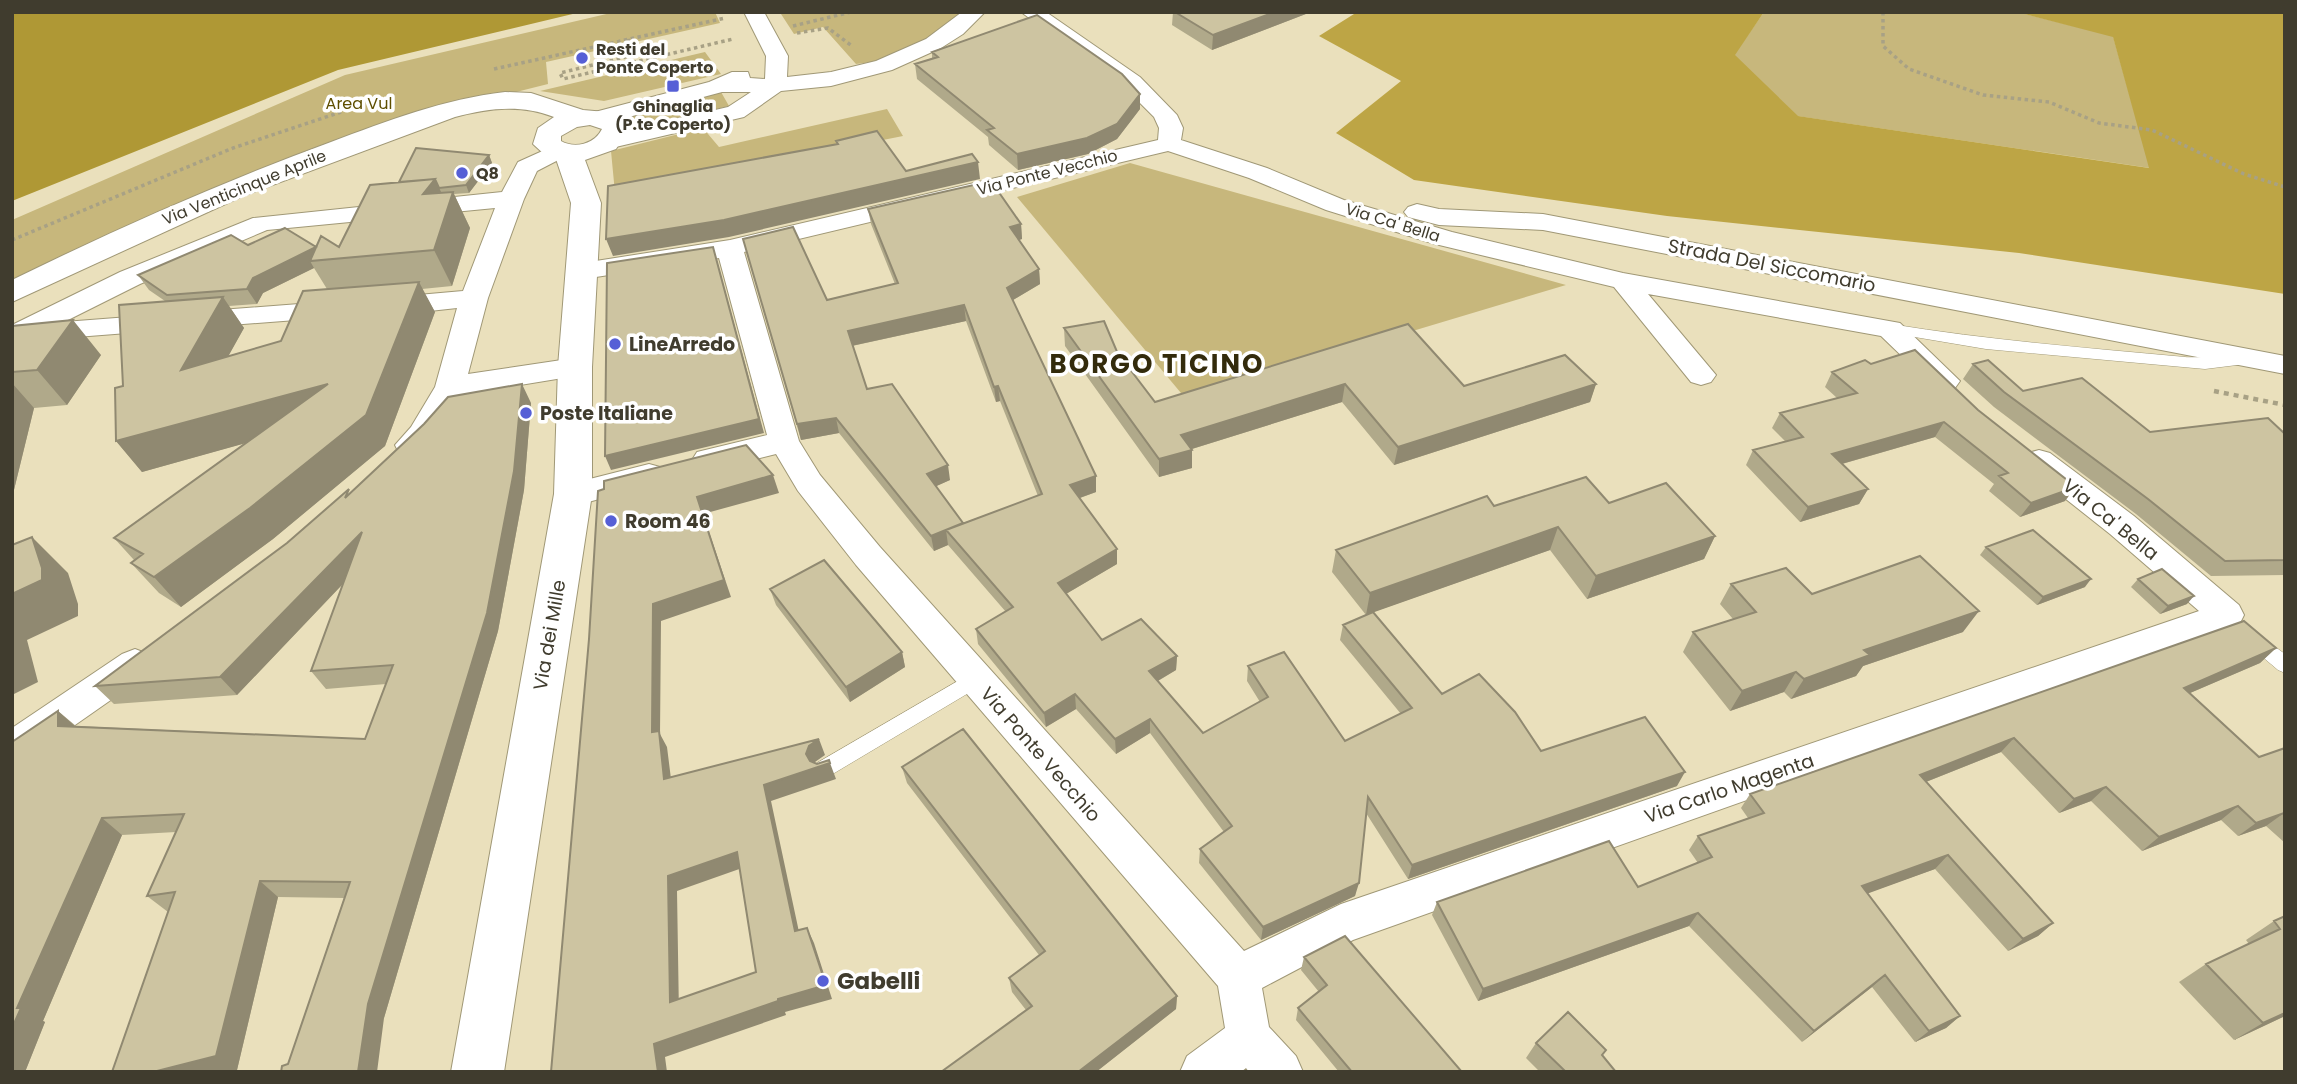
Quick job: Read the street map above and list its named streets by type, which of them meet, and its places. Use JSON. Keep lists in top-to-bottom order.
{
  "streets": {
    "street": [
      "Via Ponte Vecchio",
      "Via Venticinque Aprile",
      "Via Ca' Bella",
      "Strada Del Siccomario",
      "Via dei Mille",
      "Via Carlo Magenta"
    ]
  },
  "crossings": [
    ["Via Ponte Vecchio", "Via Ca' Bella"],
    ["Via Ponte Vecchio", "Via dei Mille"],
    ["Via Ponte Vecchio", "Via Carlo Magenta"],
    ["Via Venticinque Aprile", "Via dei Mille"],
    ["Via Ca' Bella", "Strada Del Siccomario"],
    ["Via Ca' Bella", "Via Carlo Magenta"]
  ],
  "districts": ["BORGO TICINO"],
  "parks": ["Area Vul"],
  "places": {
    "other": [
      "Resti del Ponte Coperto",
      "Q8",
      "LineArredo",
      "Poste Italiane",
      "Room 46",
      "Gabelli"
    ],
    "transit": ["Ghinaglia (P.te Coperto)"]
  }
}
